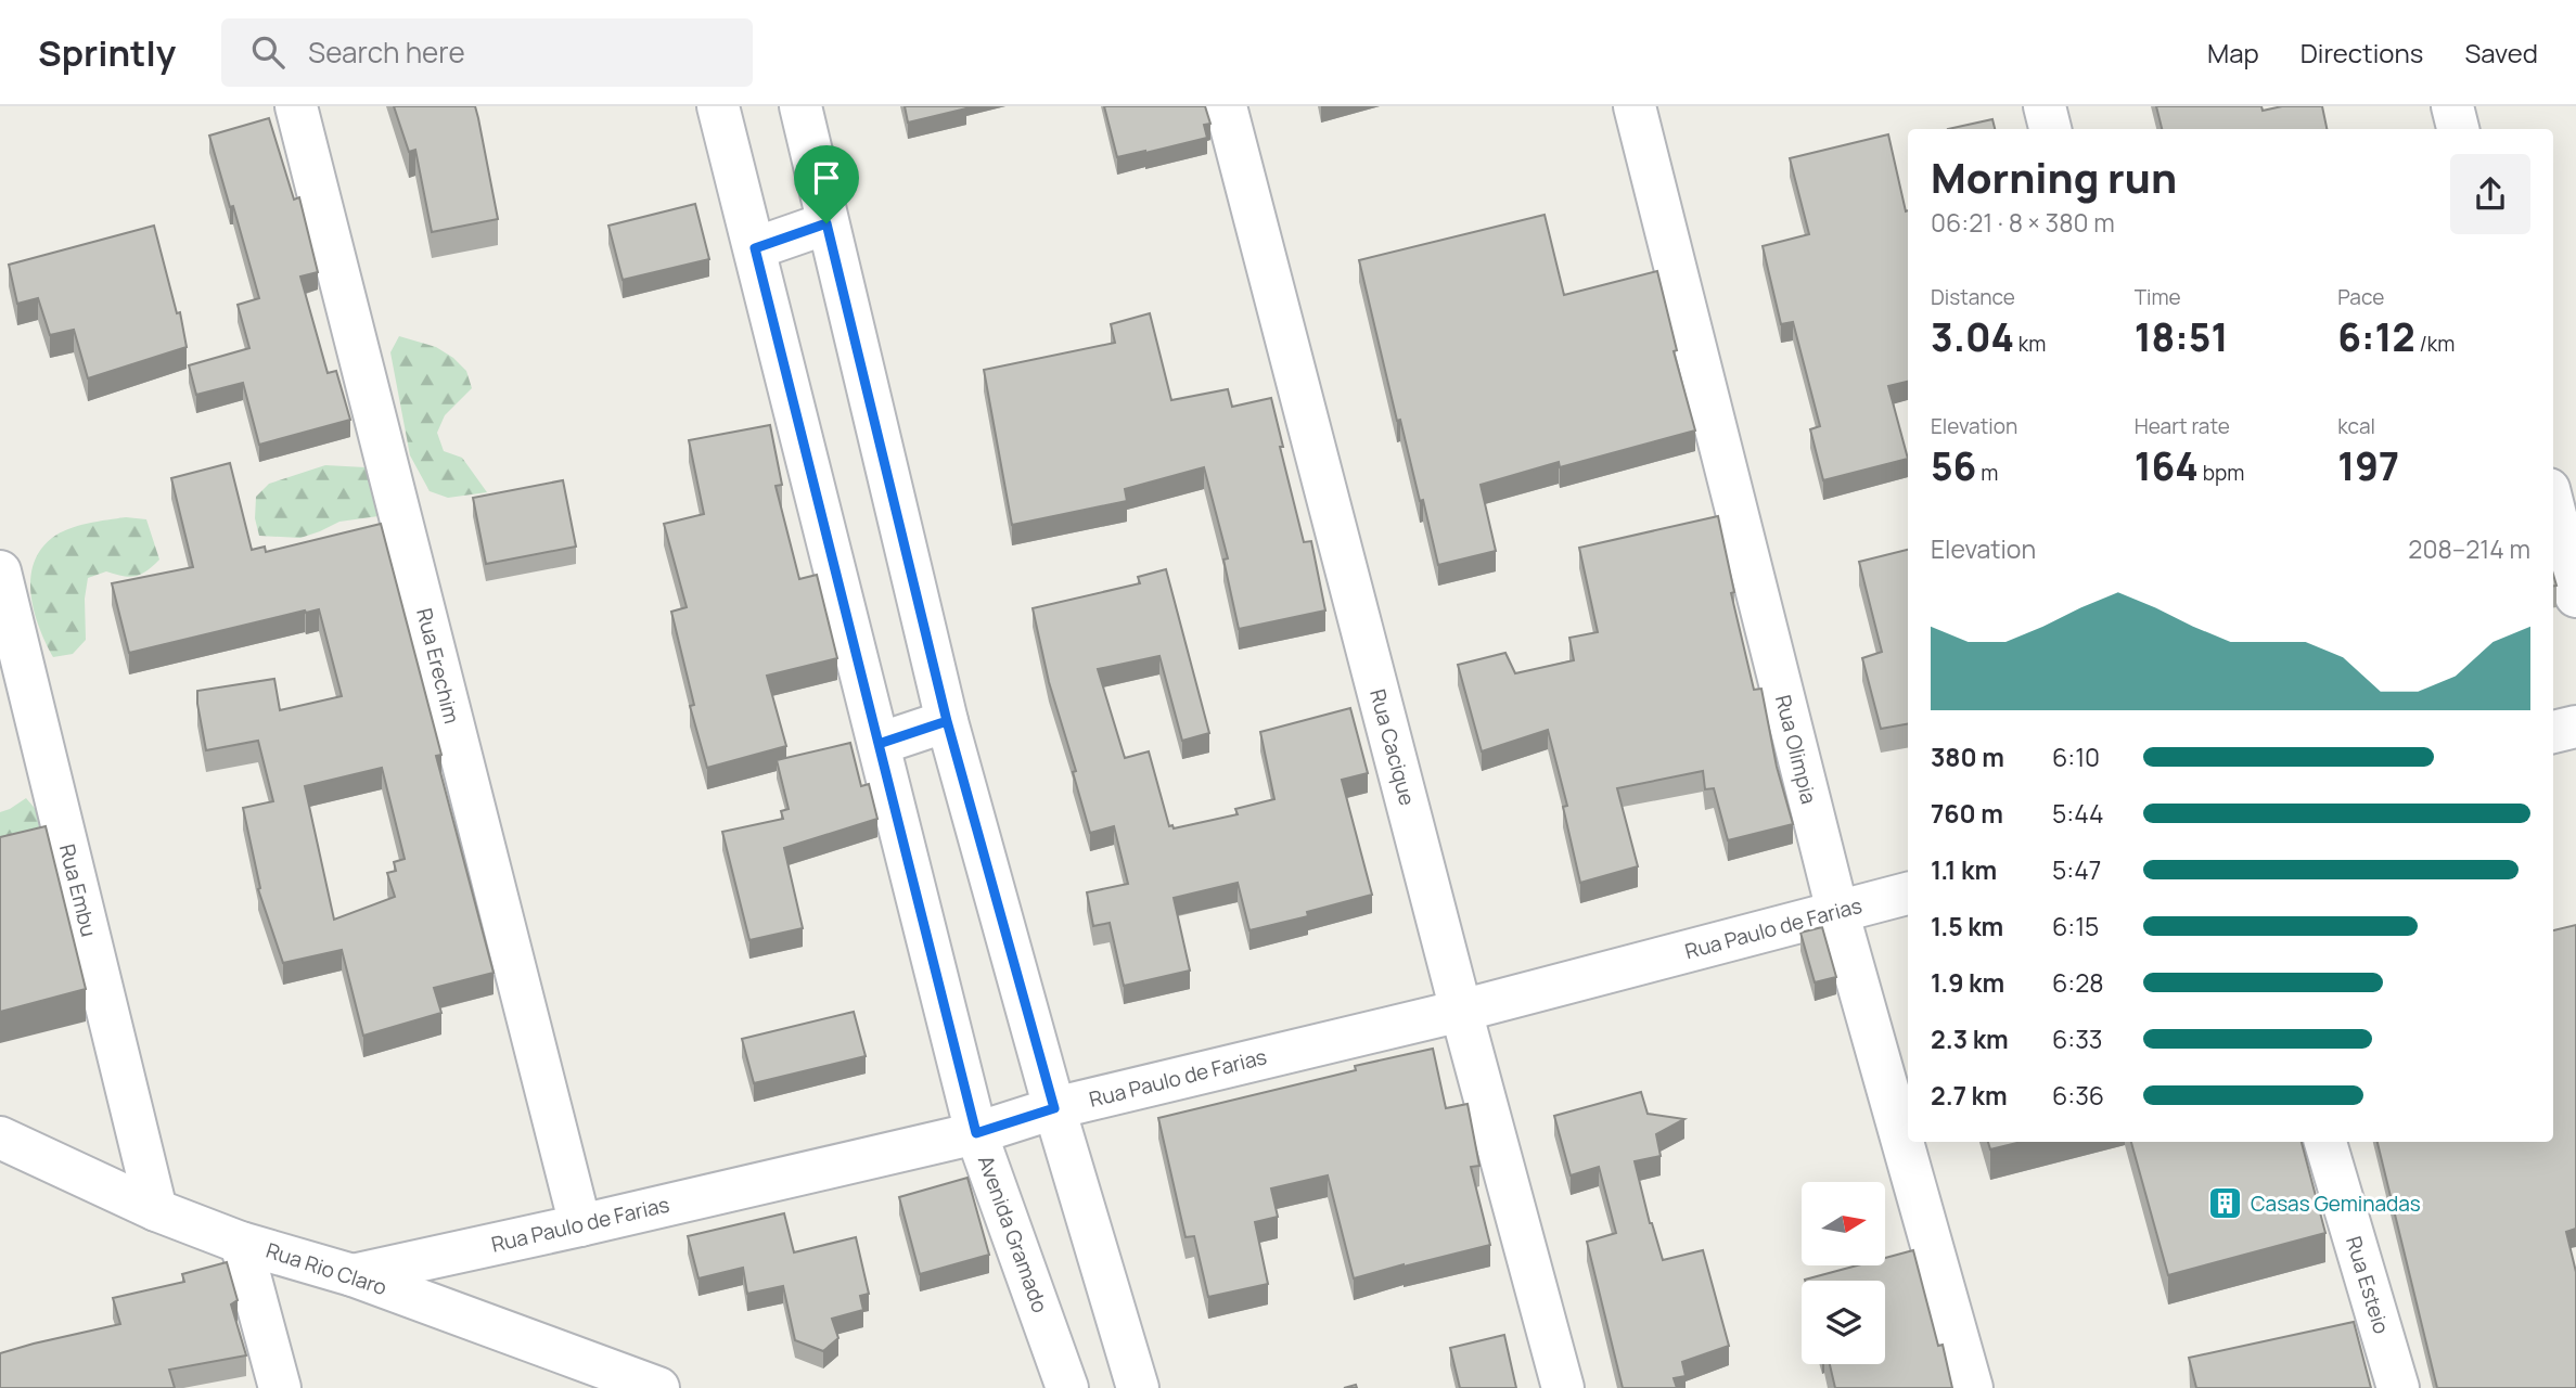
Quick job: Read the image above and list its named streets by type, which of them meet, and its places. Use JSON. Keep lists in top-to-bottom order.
{
  "streets": {
    "street": [
      "Rua Erechim",
      "Rua Cacique",
      "Rua Olimpia",
      "Rua Embu",
      "Rua Paulo de Farias",
      "Avenida Gramado",
      "Rua Rio Claro",
      "Rua Esteio"
    ]
  },
  "crossings": [
    ["Rua Erechim", "Rua Paulo de Farias"],
    ["Rua Cacique", "Rua Paulo de Farias"],
    ["Rua Olimpia", "Rua Paulo de Farias"],
    ["Rua Embu", "Rua Rio Claro"],
    ["Rua Paulo de Farias", "Avenida Gramado"],
    ["Rua Paulo de Farias", "Rua Rio Claro"]
  ],
  "places": {
    "building": ["Casas Geminadas"]
  },
  "north": "right",
  "page": {
    "header": "Sprintly",
    "search": "Search here",
    "nav": ["Map", "Directions", "Saved"],
    "heading": ["Morning run", "06:21 · 8 × 380 m"],
    "stats": [
      ["Distance", "3.04 km"],
      ["Time", "18:51"],
      ["Pace", "6:12 /km"],
      ["Elevation", "56 m"],
      ["Heart rate", "164 bpm"],
      ["kcal", "197"]
    ],
    "chart": ["Elevation", "208–214 m"],
    "list": [
      {
        "name": "380 m",
        "note": "6:10"
      },
      {
        "name": "760 m",
        "note": "5:44"
      },
      {
        "name": "1.1 km",
        "note": "5:47"
      },
      {
        "name": "1.5 km",
        "note": "6:15"
      },
      {
        "name": "1.9 km",
        "note": "6:28"
      },
      {
        "name": "2.3 km",
        "note": "6:33"
      },
      {
        "name": "2.7 km",
        "note": "6:36"
      }
    ]
  }
}
